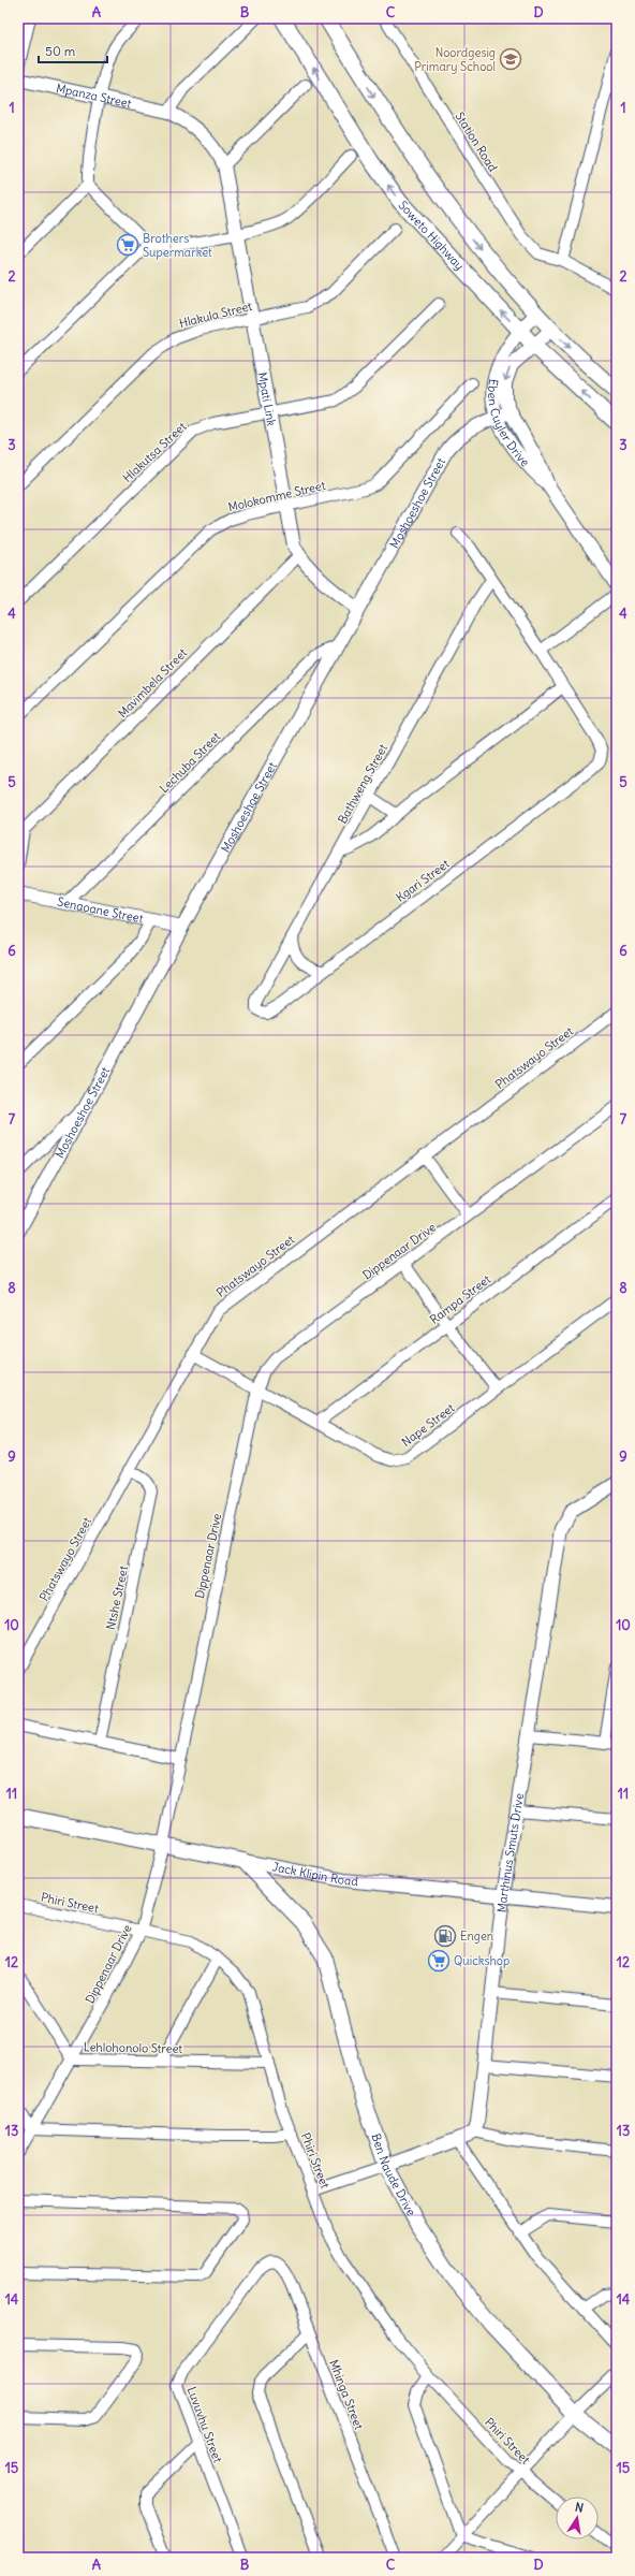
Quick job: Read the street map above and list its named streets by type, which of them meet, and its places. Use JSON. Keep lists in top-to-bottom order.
{
  "streets": {
    "main road": ["Soweto Highway", "Jack Klipin Road", "Ben Naude Drive"],
    "street": [
      "Mpanza Street",
      "Station Road",
      "Hlakula Street",
      "Mpati Link",
      "Eben Cuyler Drive",
      "Hlakutsa Street",
      "Molokomme Street",
      "Moshoeshoe Street",
      "Mavimbela Street",
      "Lechuba Street",
      "Bathweng Street",
      "Kgari Street",
      "Senaoane Street",
      "Phatswayo Street",
      "Dippenaar Drive",
      "Rampa Street",
      "Nape Street",
      "Ntshe Street",
      "Marthinus Smuts Drive",
      "Phiri Street",
      "Lehlohonolo Street",
      "Mhinga Street",
      "Luvuvhu Street"
    ]
  },
  "crossings": [
    ["Mpanza Street", "Mpati Link"],
    ["Soweto Highway", "Eben Cuyler Drive"],
    ["Hlakula Street", "Mpati Link"],
    ["Mpati Link", "Hlakutsa Street"],
    ["Mpati Link", "Molokomme Street"],
    ["Mpati Link", "Moshoeshoe Street"],
    ["Mpati Link", "Mavimbela Street"],
    ["Eben Cuyler Drive", "Moshoeshoe Street"],
    ["Moshoeshoe Street", "Lechuba Street"],
    ["Moshoeshoe Street", "Senaoane Street"],
    ["Lechuba Street", "Senaoane Street"],
    ["Bathweng Street", "Kgari Street"],
    ["Phatswayo Street", "Nape Street"],
    ["Phatswayo Street", "Ntshe Street"],
    ["Dippenaar Drive", "Nape Street"],
    ["Dippenaar Drive", "Jack Klipin Road"],
    ["Dippenaar Drive", "Phiri Street"],
    ["Dippenaar Drive", "Lehlohonolo Street"],
    ["Rampa Street", "Nape Street"],
    ["Marthinus Smuts Drive", "Jack Klipin Road"],
    ["Jack Klipin Road", "Ben Naude Drive"],
    ["Phiri Street", "Lehlohonolo Street"],
    ["Mhinga Street", "Luvuvhu Street"]
  ],
  "places": {
    "school or university": ["Noordgesig Primary School"],
    "supermarket": ["Brothers Supermarket", "Quickshop"],
    "fuel station": ["Engen"]
  },
  "scale_bar": "50 m",
  "north": "top",
  "grid": {
    "columns": [
      "A",
      "B",
      "C",
      "D"
    ],
    "rows": [
      "1",
      "2",
      "3",
      "4",
      "5",
      "6",
      "7",
      "8",
      "9",
      "10",
      "11",
      "12",
      "13",
      "14",
      "15"
    ]
  }
}
